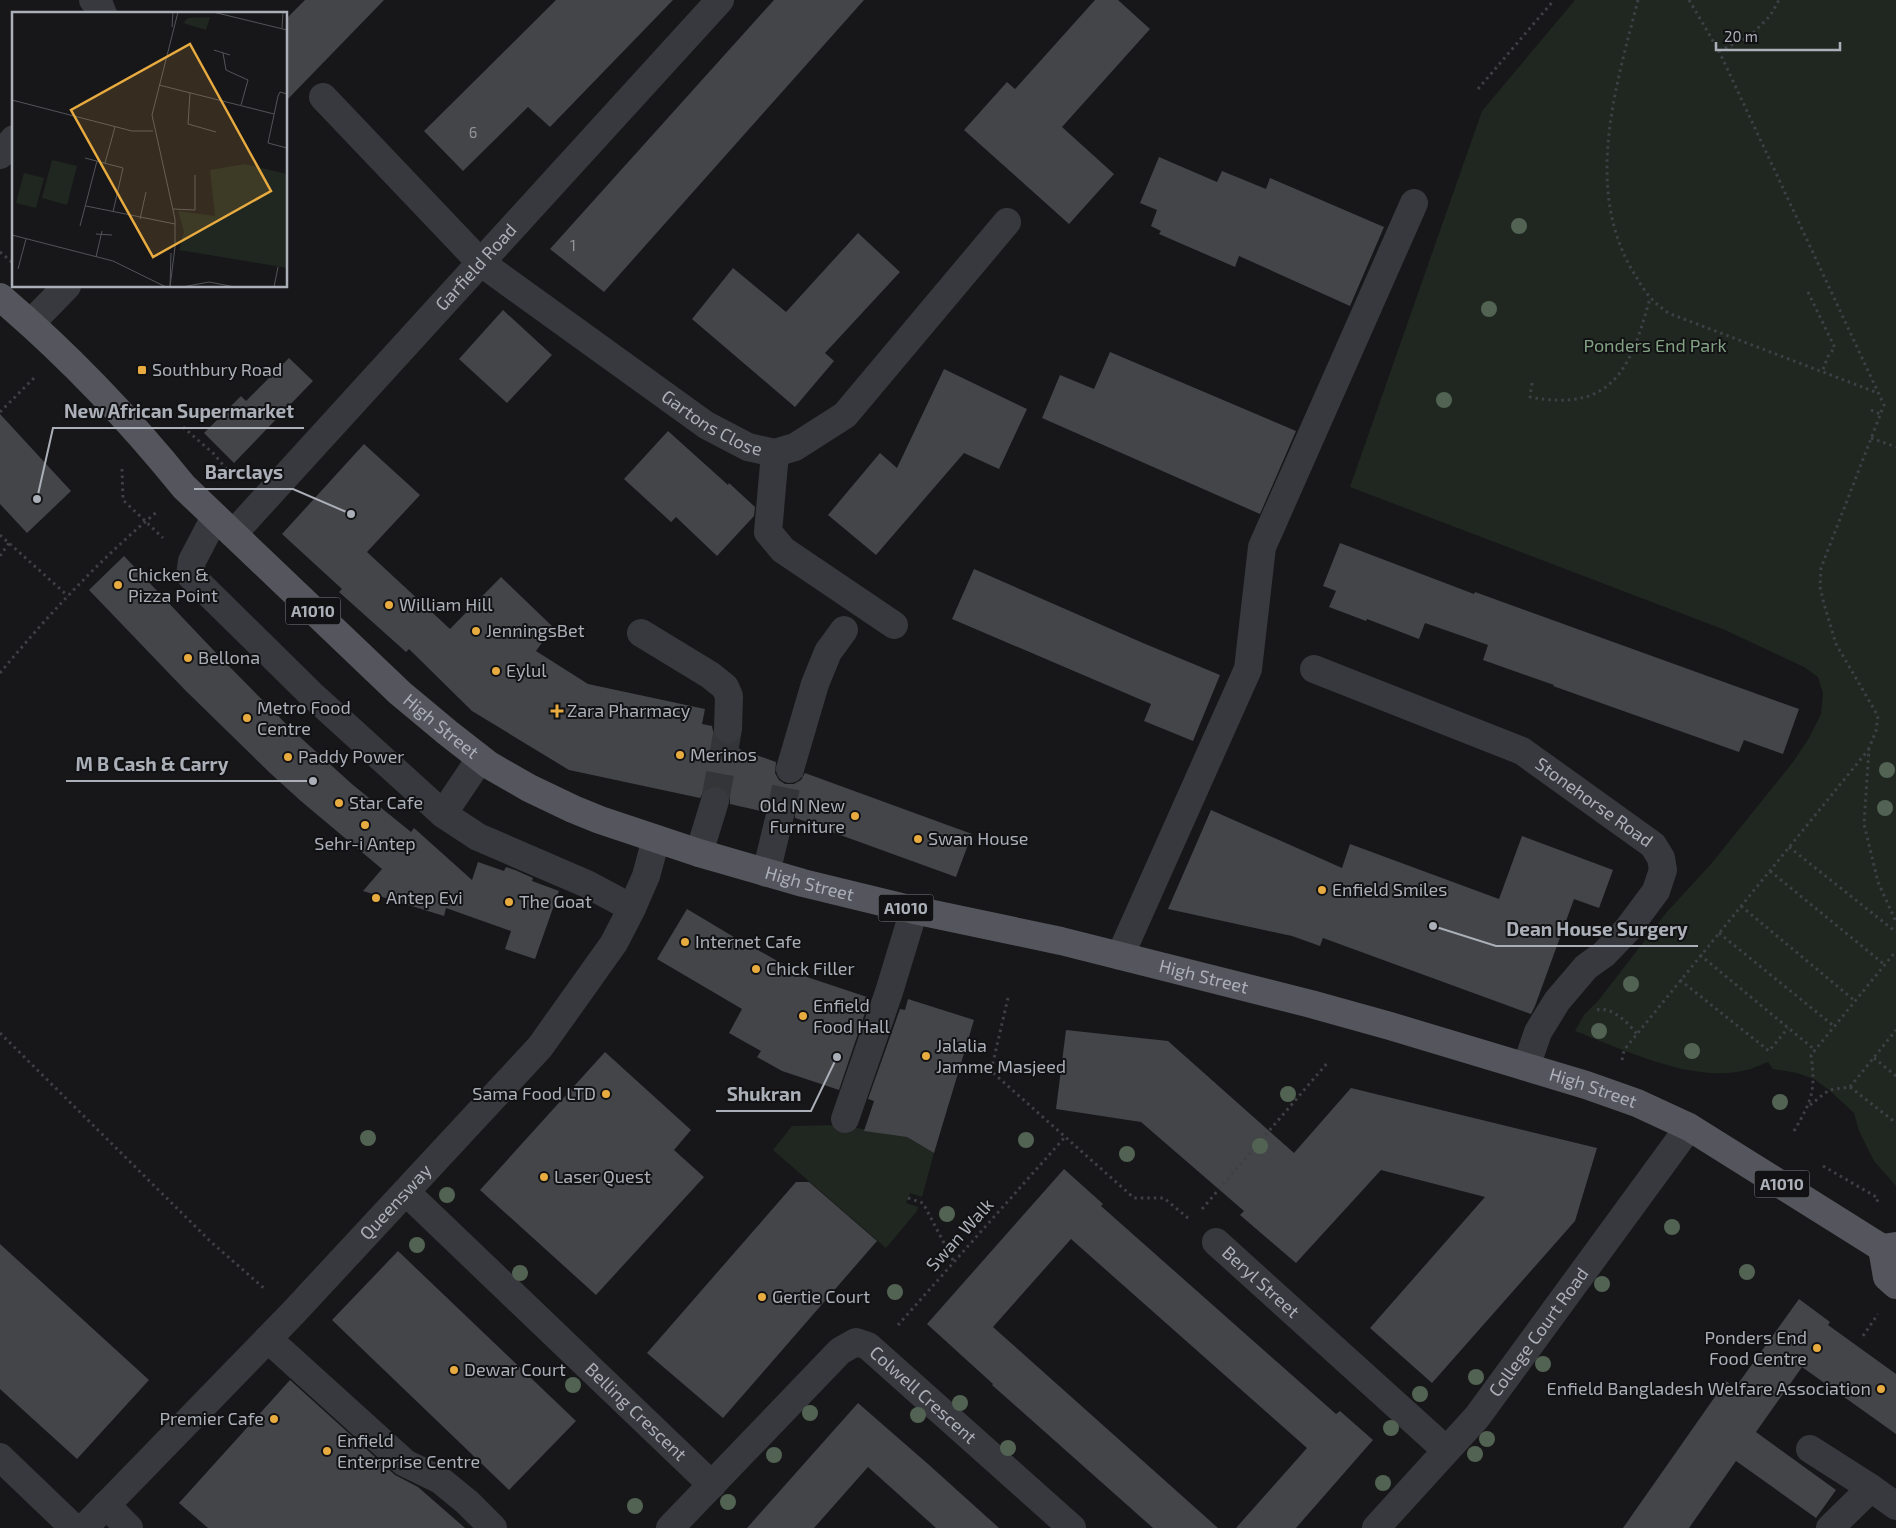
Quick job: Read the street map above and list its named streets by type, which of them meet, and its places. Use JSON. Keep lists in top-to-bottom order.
{
  "streets": {
    "main road": ["A1010", "High Street"],
    "street": [
      "Garfield Road",
      "Gartons Close",
      "Stonehorse Road",
      "Queensway",
      "Beryl Street",
      "College Court Road",
      "Colwell Crescent",
      "Belling Crescent"
    ],
    "path": ["Swan Walk"]
  },
  "crossings": [
    ["Garfield Road", "Gartons Close"],
    ["Garfield Road", "High Street"],
    ["High Street", "Stonehorse Road"],
    ["High Street", "Queensway"],
    ["High Street", "College Court Road"],
    ["Queensway", "Belling Crescent"],
    ["Swan Walk", "Beryl Street"],
    ["Swan Walk", "Colwell Crescent"],
    ["Beryl Street", "College Court Road"],
    ["Colwell Crescent", "Belling Crescent"]
  ],
  "parks": ["Ponders End Park"],
  "places": {
    "transit": ["Southbury Road"],
    "other": [
      "New African Supermarket",
      "Barclays",
      "Chicken & Pizza Point",
      "William Hill",
      "JenningsBet",
      "Bellona",
      "Eylul",
      "Metro Food Centre",
      "Merinos",
      "Paddy Power",
      "M B Cash & Carry",
      "Star Cafe",
      "Old N New Furniture",
      "Sehr-i Antep",
      "Swan House",
      "Enfield Smiles",
      "Antep Evi",
      "The Goat",
      "Dean House Surgery",
      "Internet Cafe",
      "Chick Filler",
      "Enfield Food Hall",
      "Jalalia Jamme Masjeed",
      "Shukran",
      "Sama Food LTD",
      "Laser Quest",
      "Gertie Court",
      "Ponders End Food Centre",
      "Dewar Court",
      "Enfield Bangladesh Welfare Association",
      "Premier Cafe",
      "Enfield Enterprise Centre"
    ],
    "health": ["Zara Pharmacy"]
  },
  "house_numbers": ["6", "1"],
  "scale_bar": "20 m"
}
